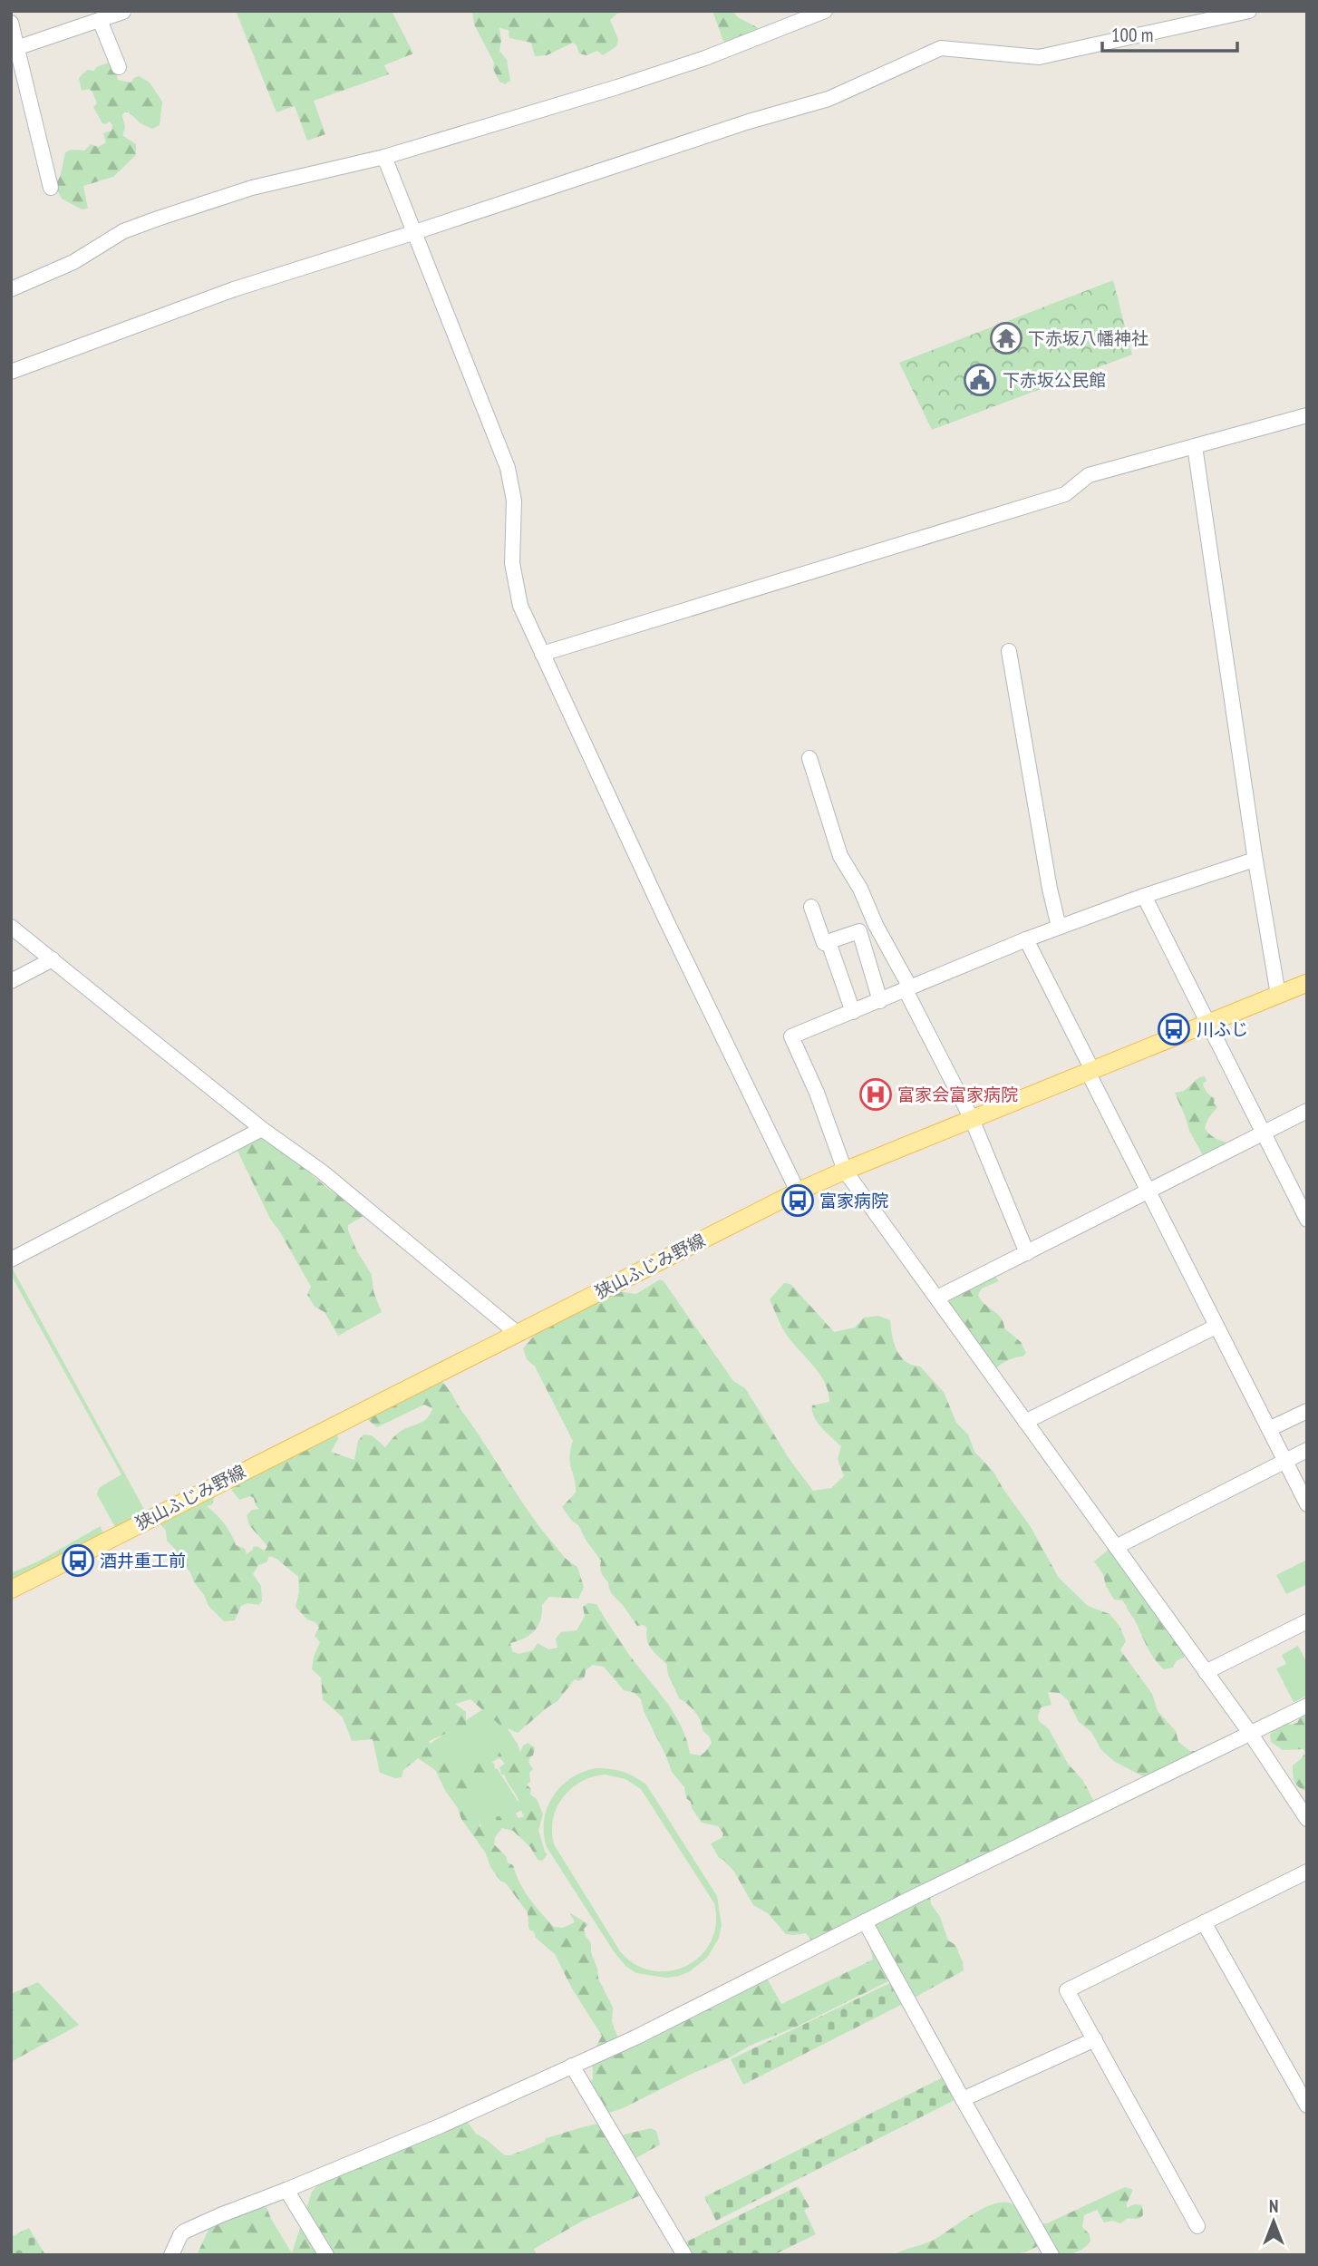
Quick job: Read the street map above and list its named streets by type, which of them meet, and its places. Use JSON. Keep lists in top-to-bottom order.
{
  "streets": {
    "main road": ["狭山ふじみ野線"]
  },
  "places": {
    "temple": ["下赤坂八幡神社"],
    "public building": ["下赤坂公民館"],
    "bus stop": ["川ふじ", "富家病院", "酒井重工前"],
    "hospital": ["富家会富家病院"]
  },
  "scale_bar": "100 m",
  "north": "top"
}
